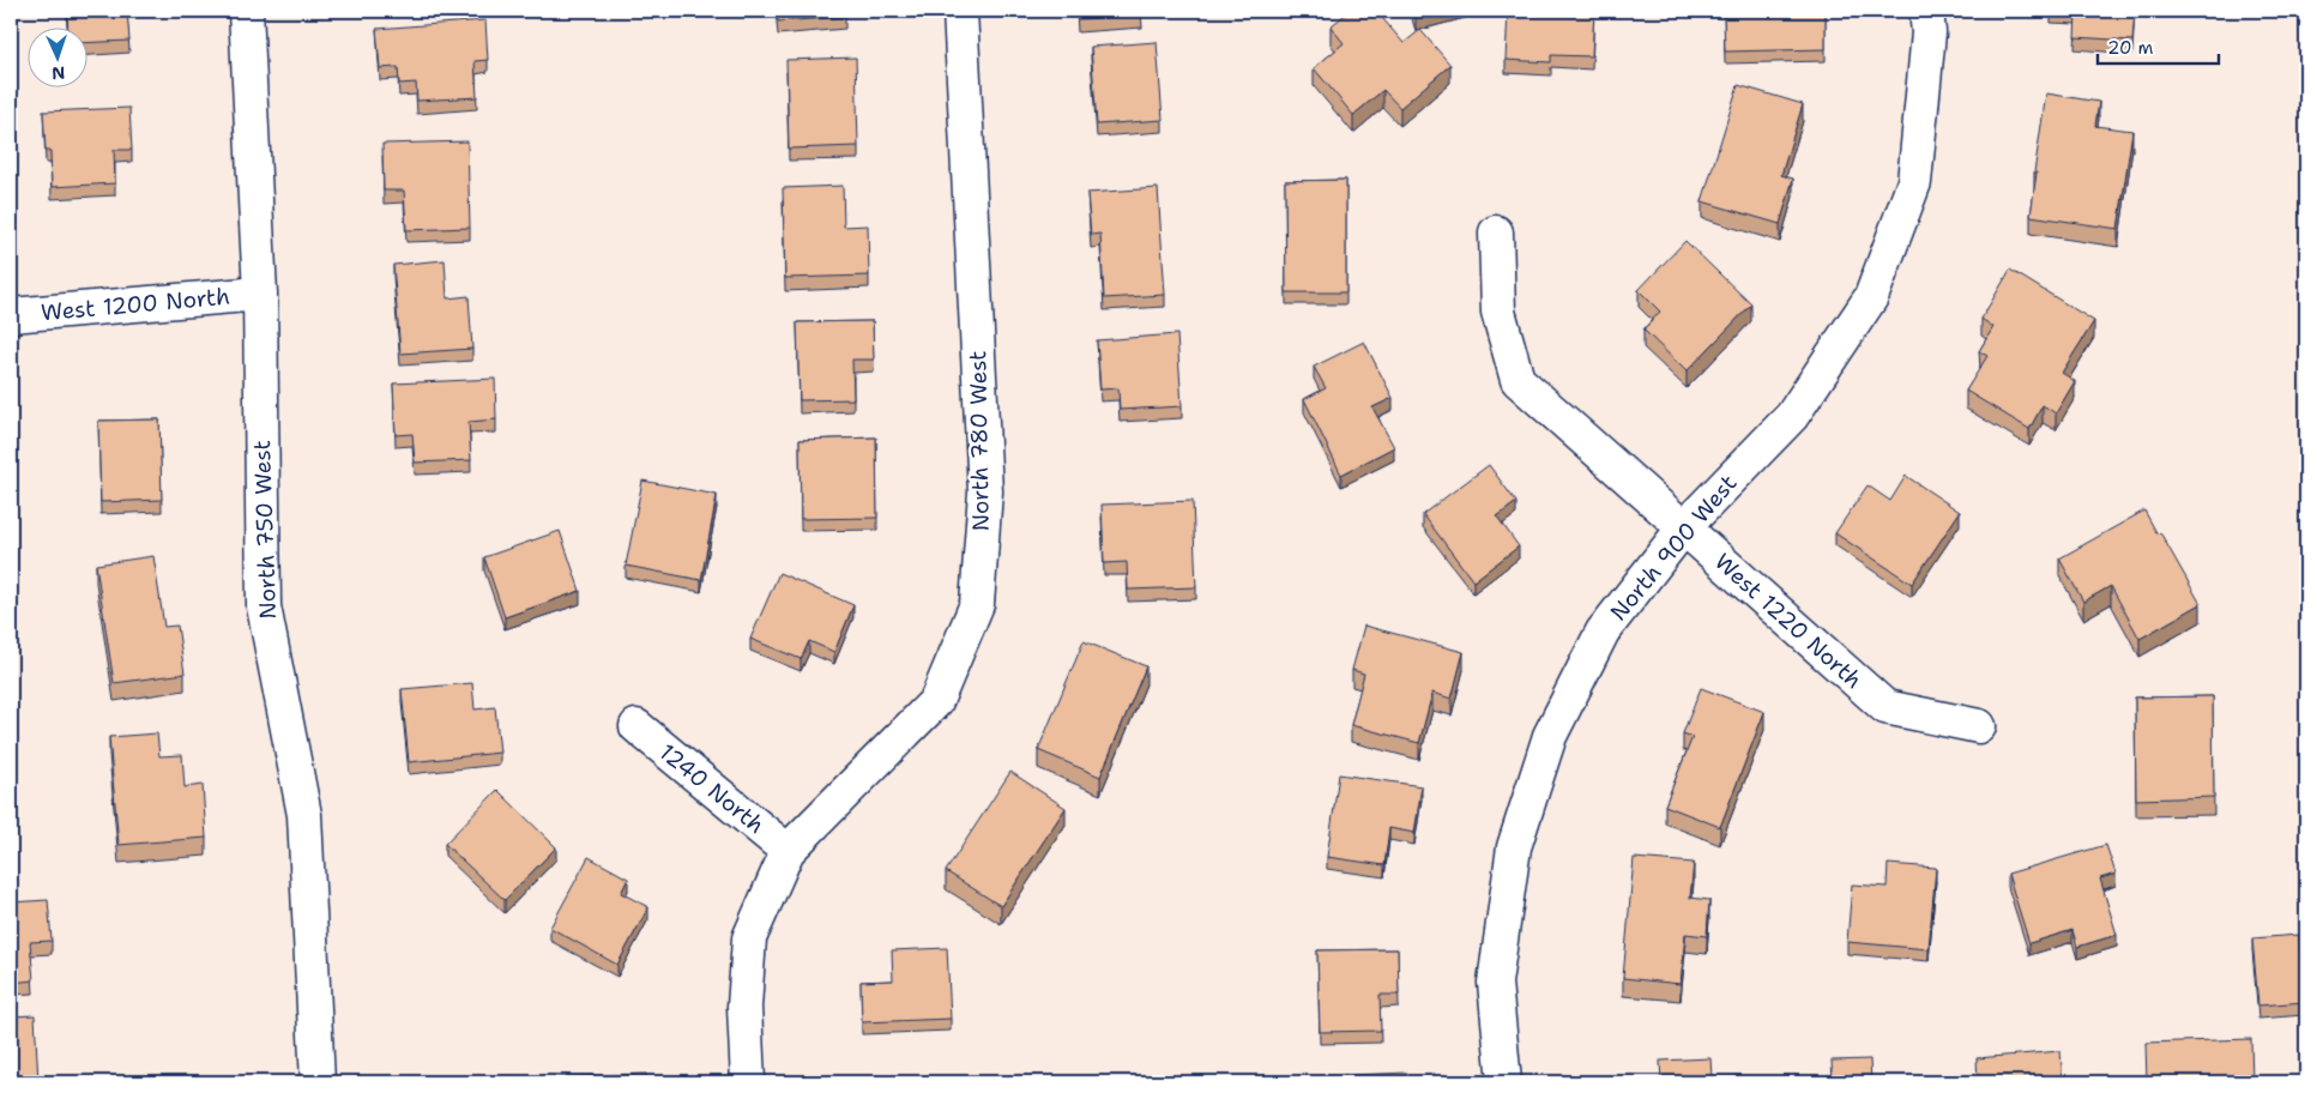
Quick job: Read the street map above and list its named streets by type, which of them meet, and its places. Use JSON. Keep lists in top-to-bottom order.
{
  "streets": {
    "street": [
      "West 1200 North",
      "North 780 West",
      "North 750 West",
      "North 900 West",
      "West 1220 North",
      "1240 North"
    ]
  },
  "crossings": [
    ["West 1200 North", "North 750 West"],
    ["North 780 West", "1240 North"],
    ["North 900 West", "West 1220 North"]
  ],
  "scale_bar": "20 m",
  "north": "bottom"
}
